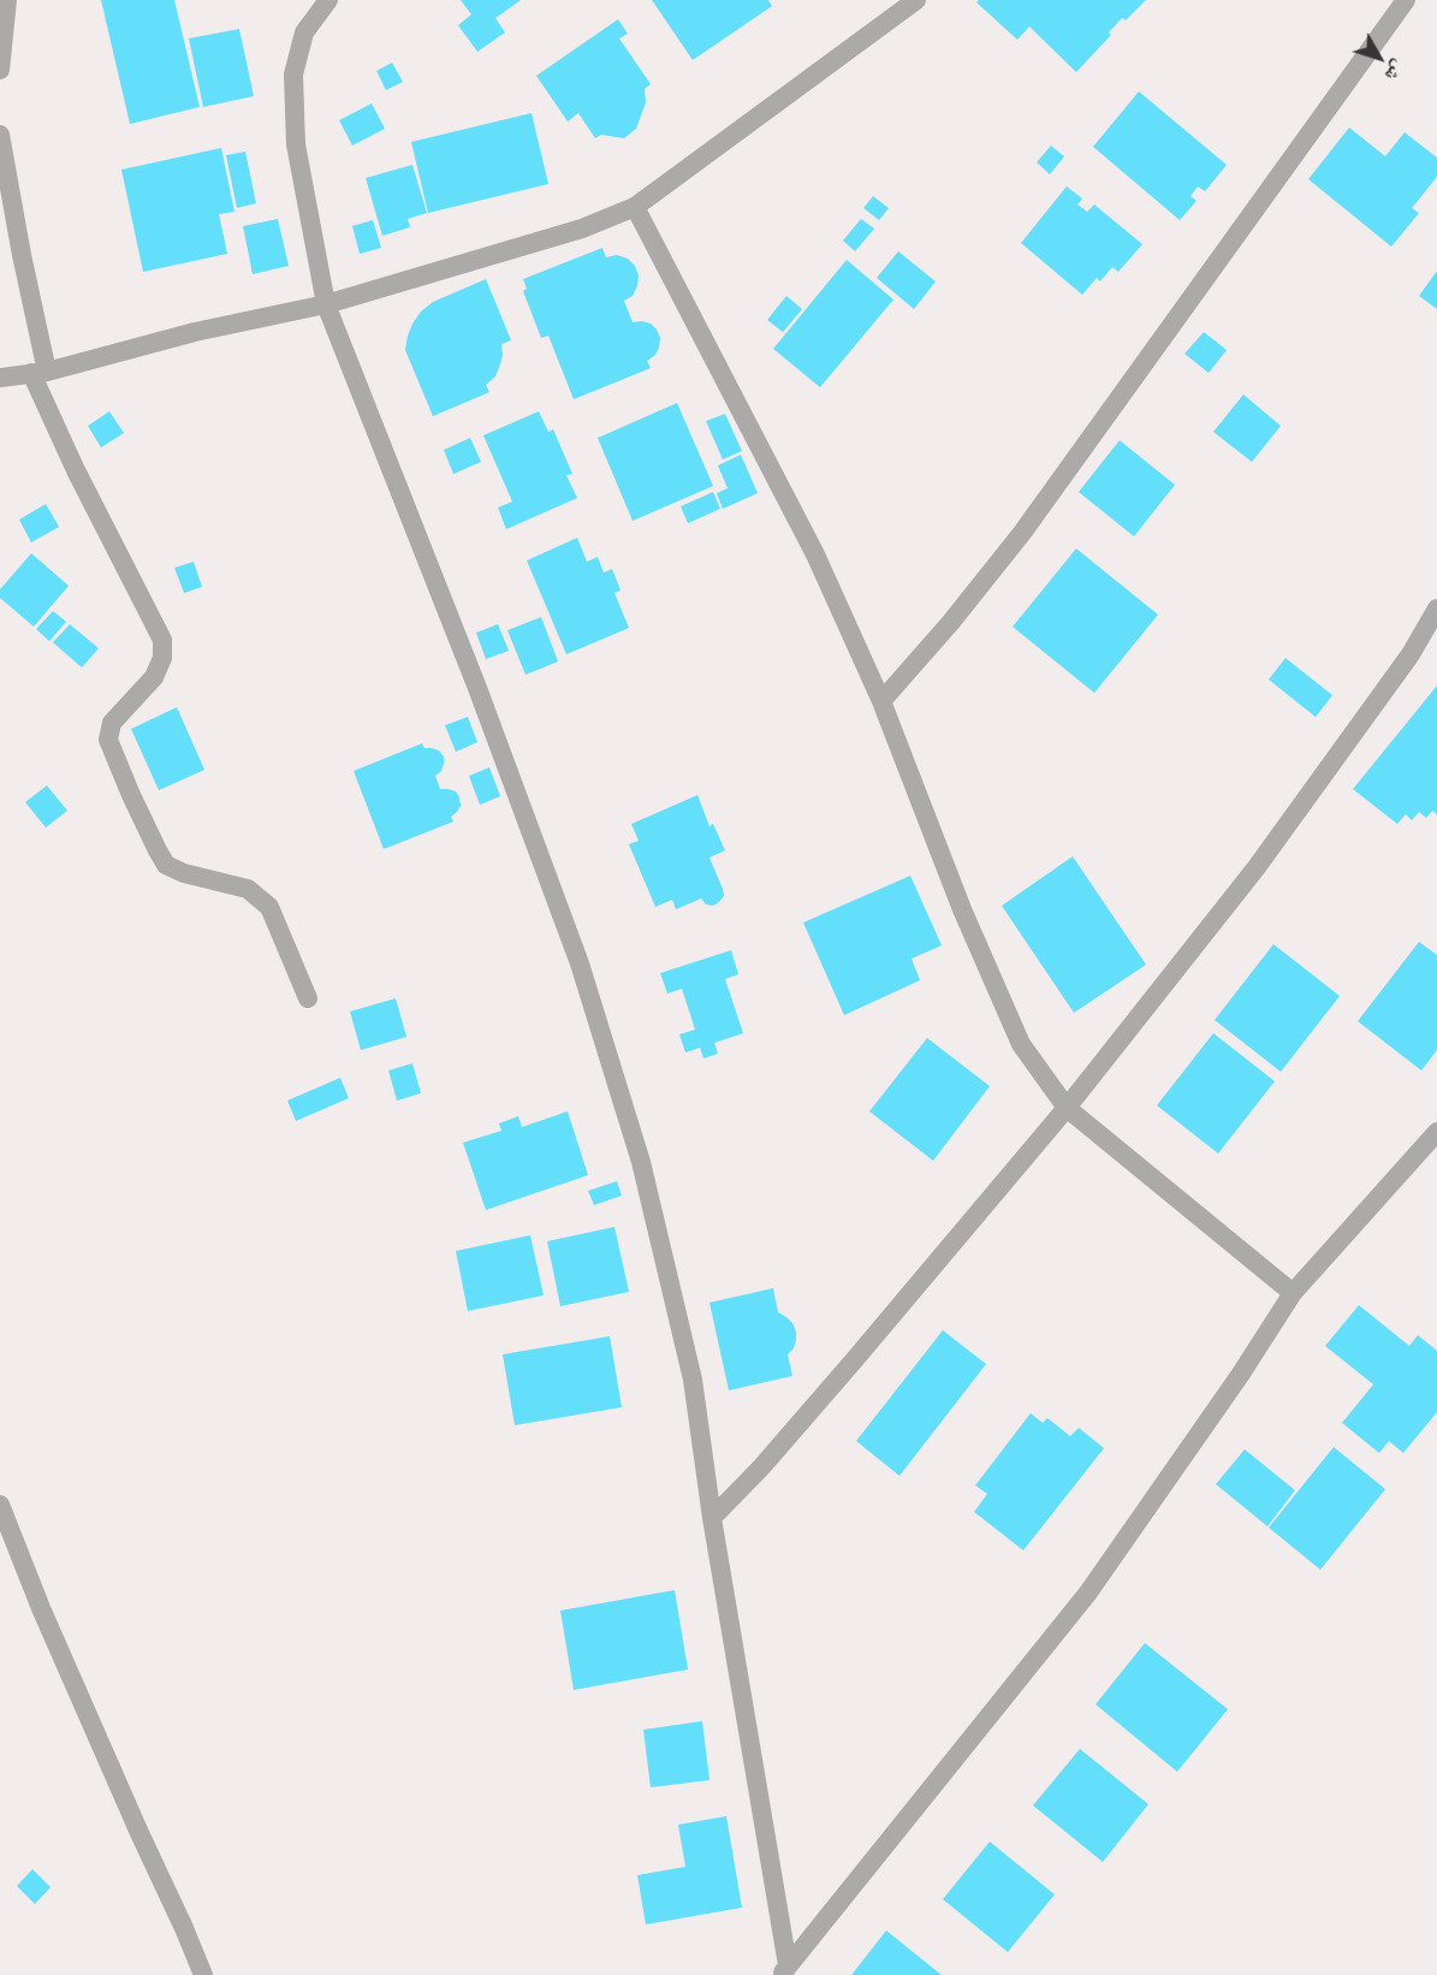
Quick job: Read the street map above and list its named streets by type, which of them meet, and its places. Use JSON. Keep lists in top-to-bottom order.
{
  "north": "bottom right"
}
